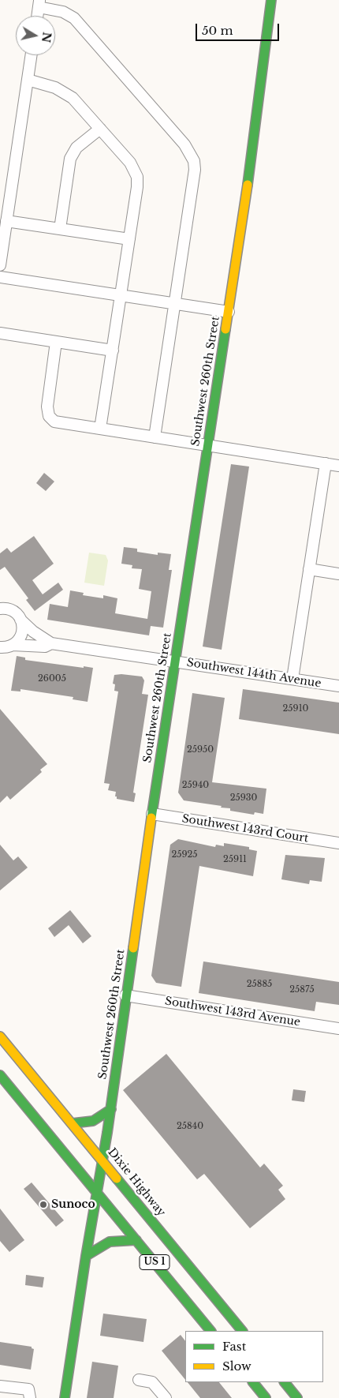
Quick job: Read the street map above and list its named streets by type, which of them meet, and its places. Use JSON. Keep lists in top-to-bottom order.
{
  "streets": {
    "main road": ["Southwest 260th Street", "Dixie Highway", "US 1"],
    "street": ["Southwest 144th Avenue", "Southwest 143rd Court", "Southwest 143rd Avenue"]
  },
  "crossings": [
    ["Southwest 260th Street", "Southwest 144th Avenue"],
    ["Southwest 260th Street", "Southwest 143rd Court"],
    ["Southwest 260th Street", "Southwest 143rd Avenue"],
    ["Southwest 260th Street", "Dixie Highway"],
    ["Southwest 260th Street", "US 1"],
    ["Dixie Highway", "US 1"]
  ],
  "places": ["Sunoco"],
  "house_numbers": [
    "26005",
    "25910",
    "25950",
    "25940",
    "25930",
    "25925",
    "25911",
    "25885",
    "25875",
    "25840"
  ],
  "legend": ["Fast", "Slow"],
  "scale_bar": "50 m",
  "north": "right"
}
